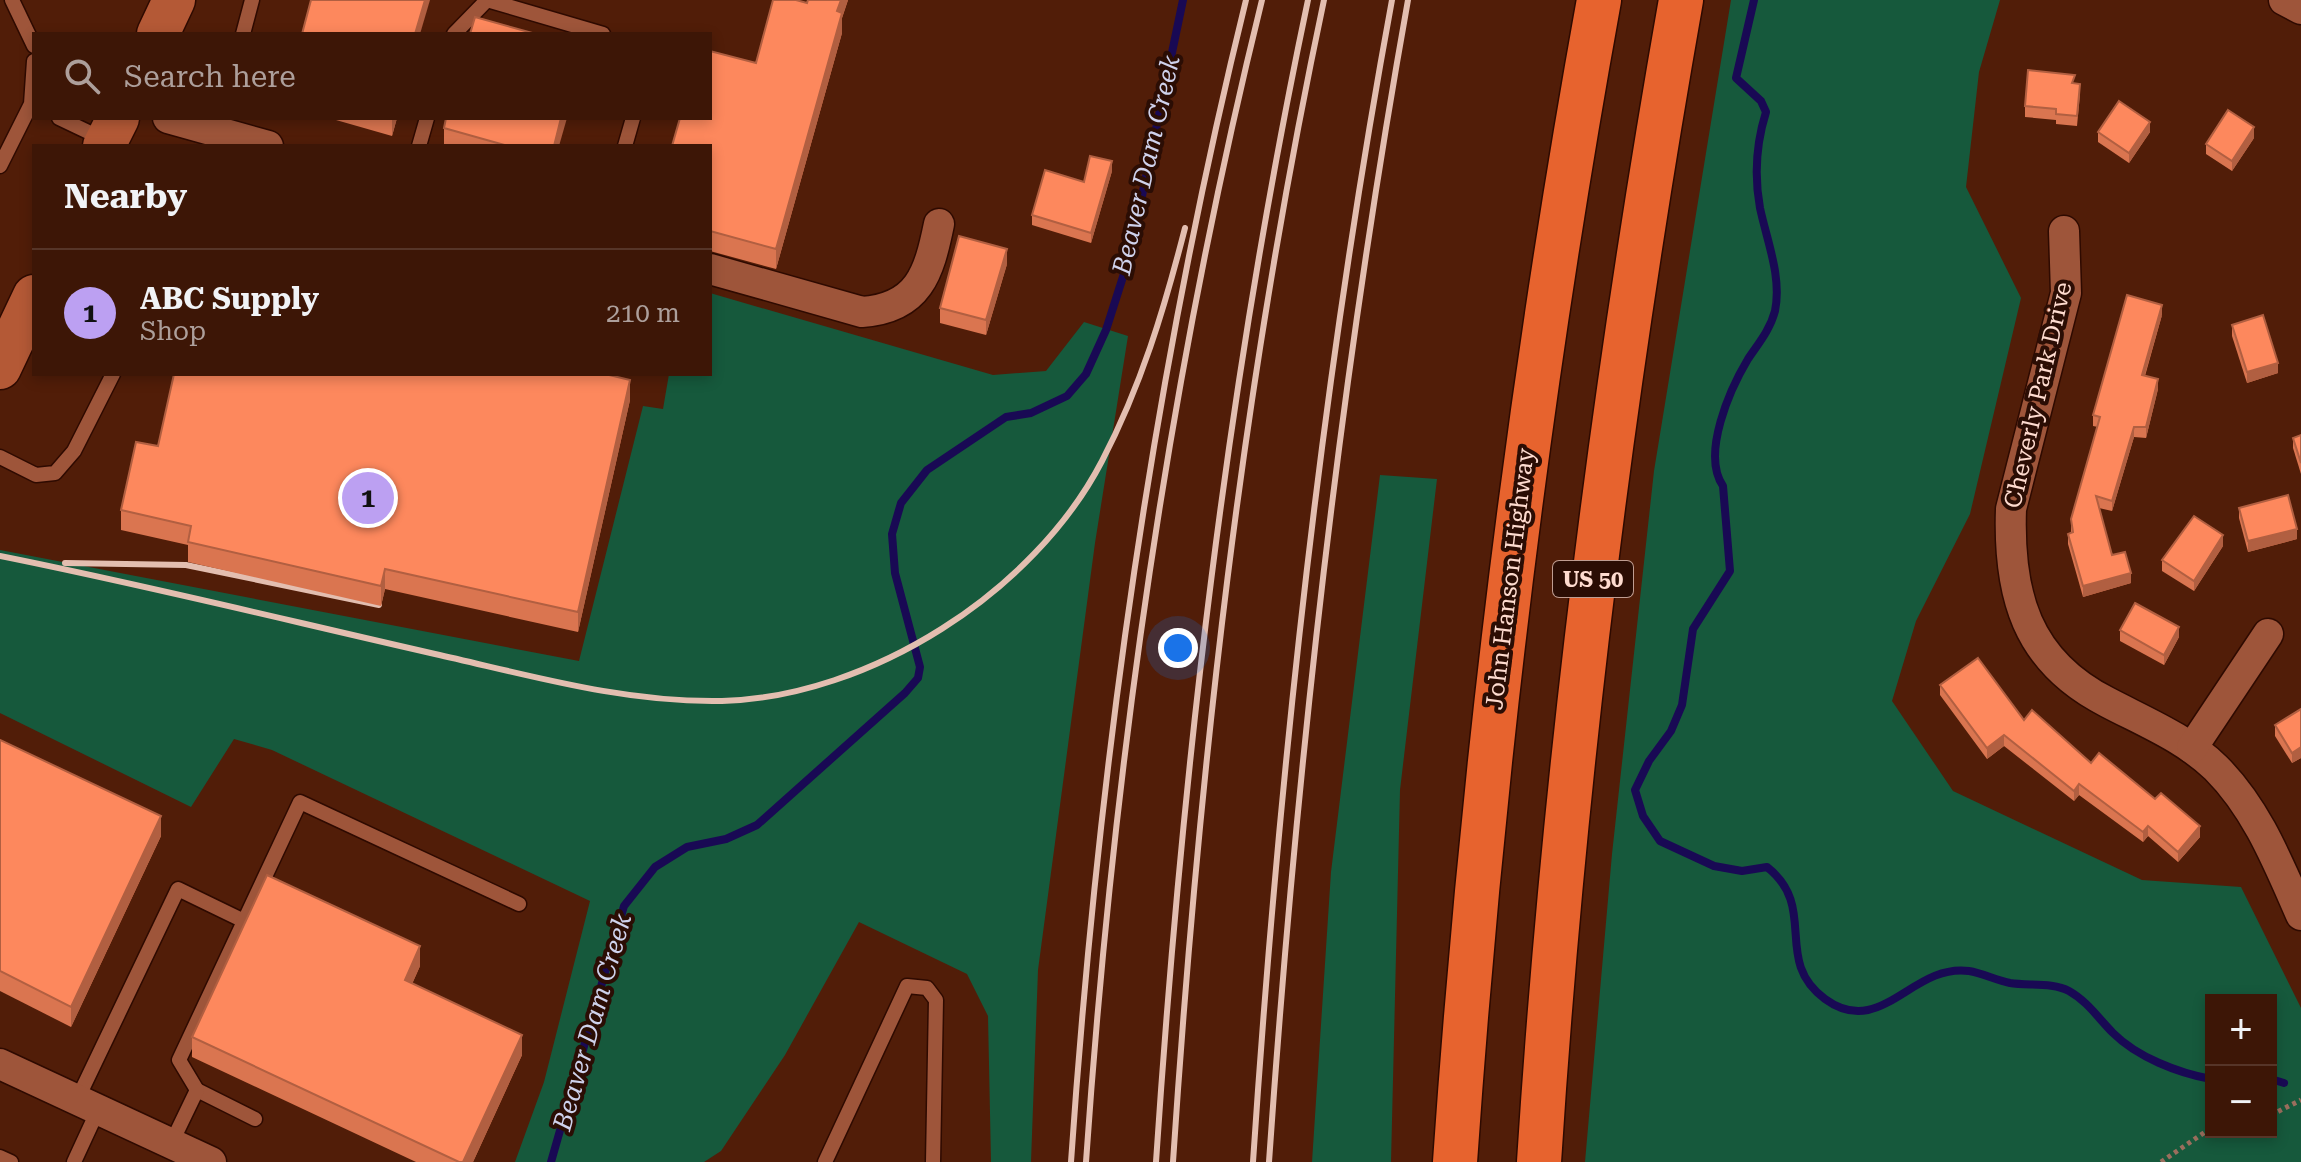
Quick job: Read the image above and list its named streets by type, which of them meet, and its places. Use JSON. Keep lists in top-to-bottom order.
{
  "streets": {
    "highway": ["John Hanson Highway", "US 50"],
    "street": ["Cheverly Park Drive"]
  },
  "water": ["Beaver Dam Creek"],
  "page": {
    "search": "Search here",
    "heading": "Nearby",
    "list": [
      {
        "mark": "1",
        "name": "ABC Supply",
        "note": "Shop",
        "value": "210 m"
      }
    ],
    "pins": "1",
    "map_buttons": ["+", "−"]
  }
}
